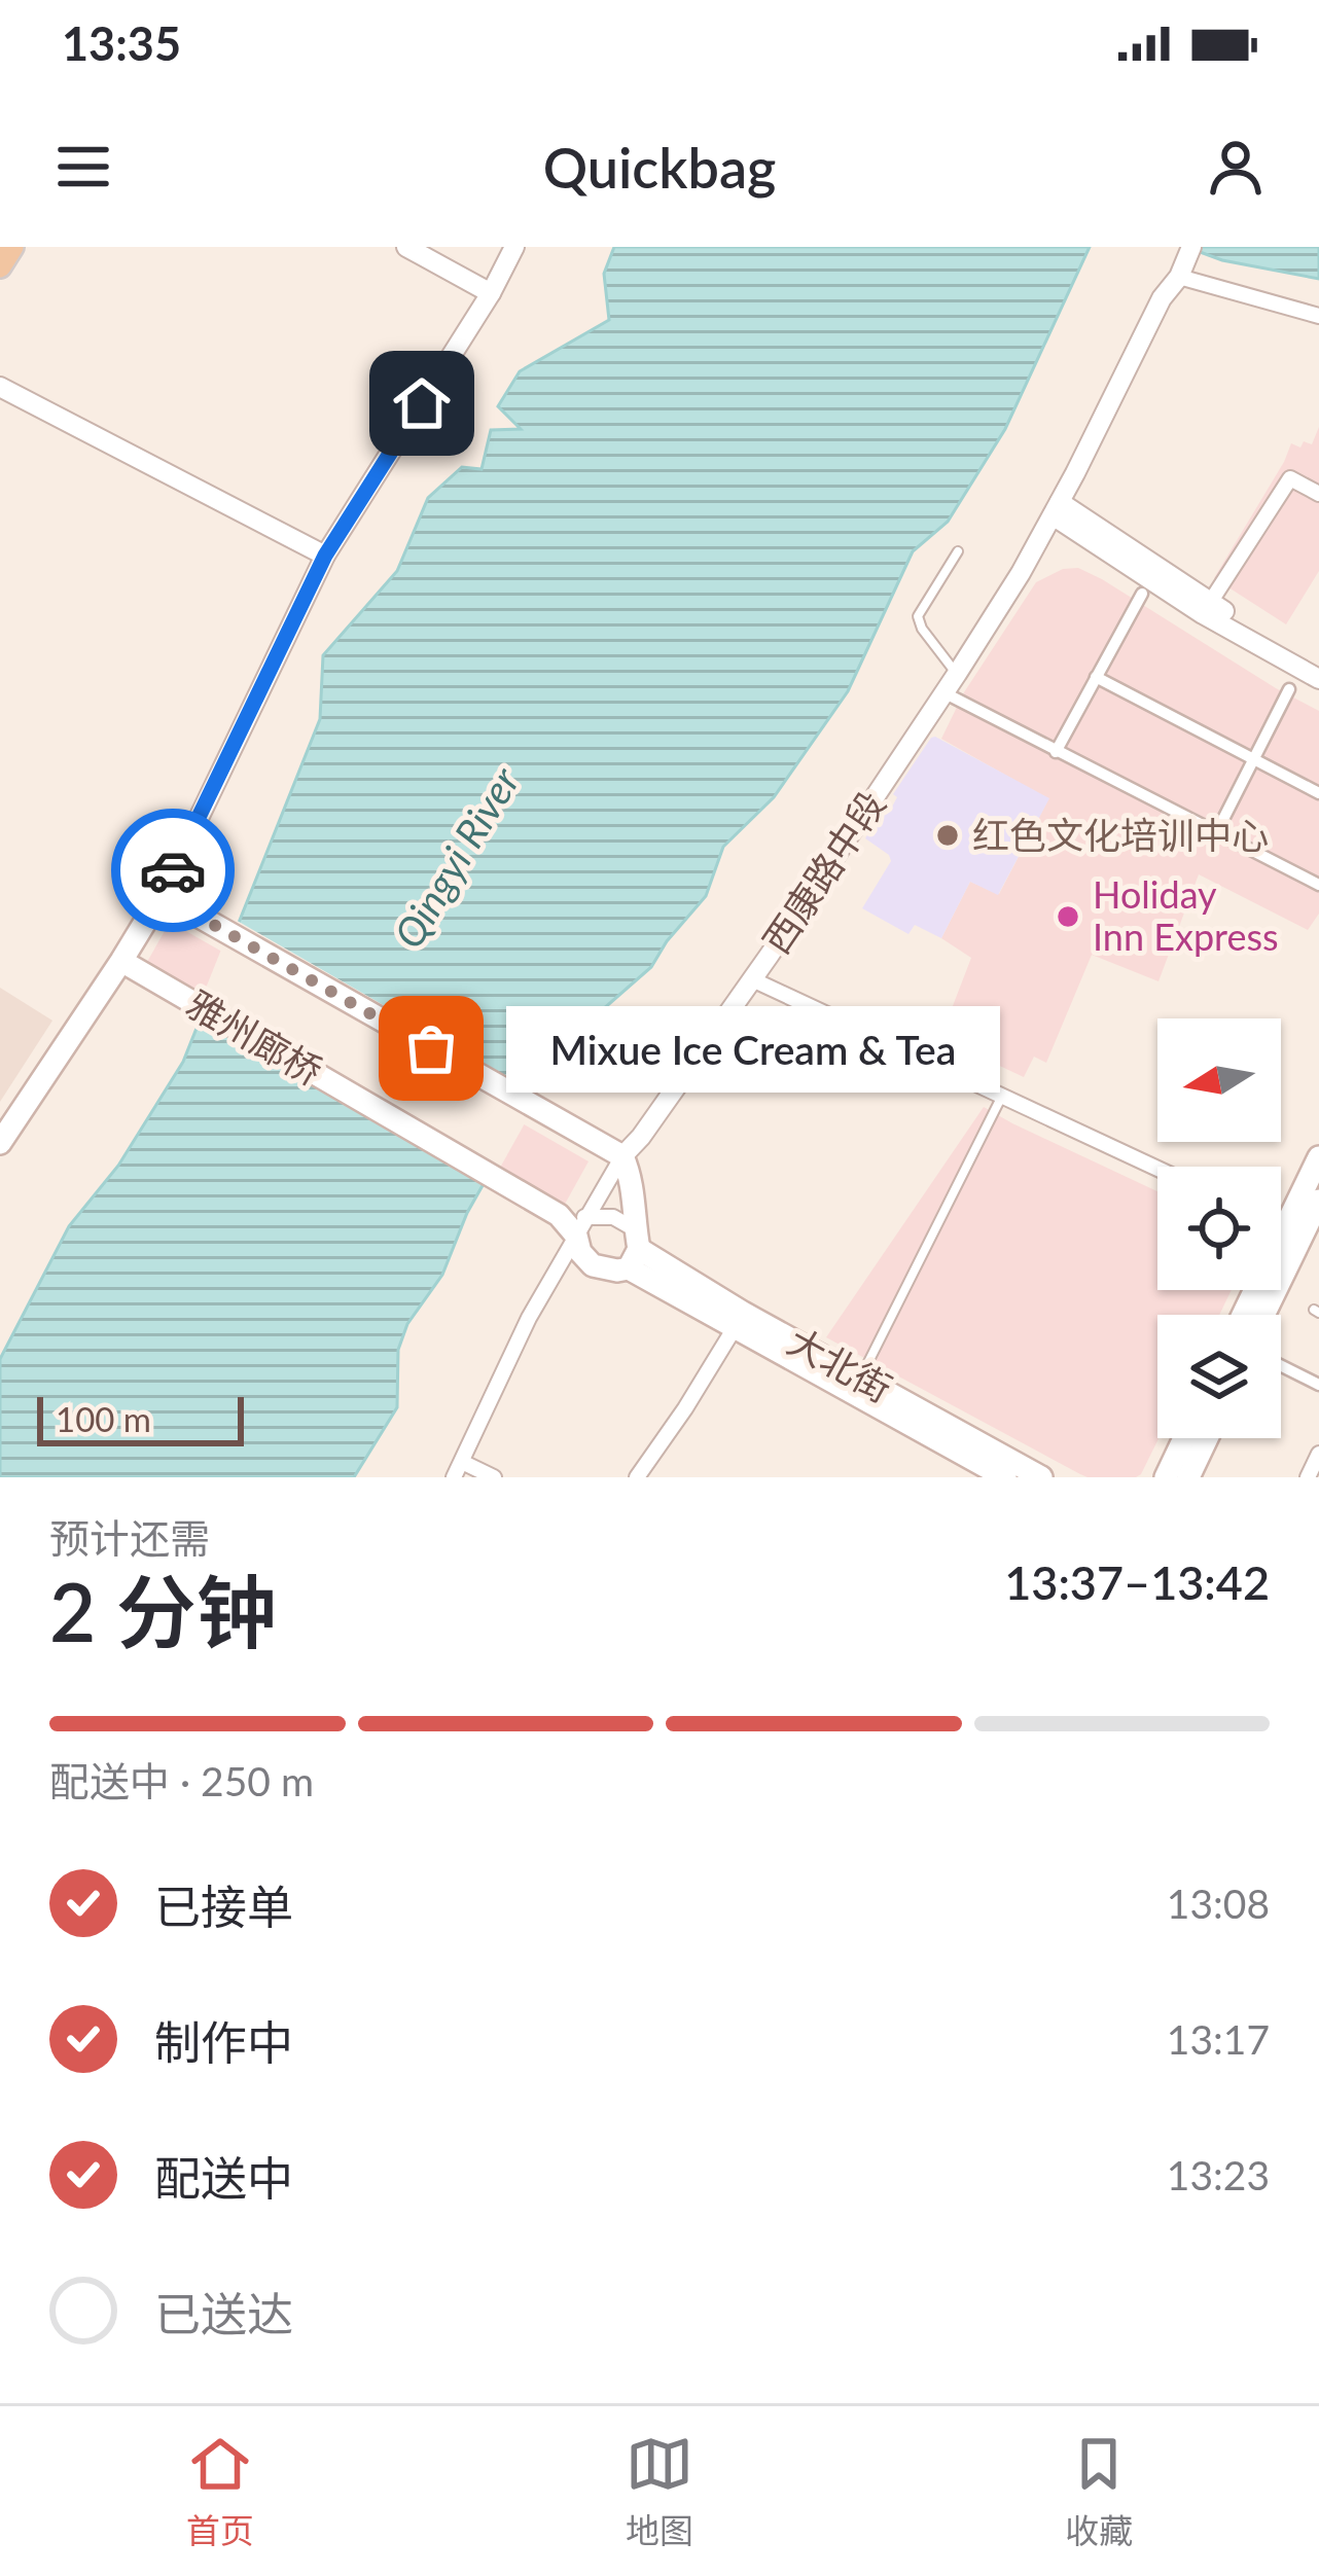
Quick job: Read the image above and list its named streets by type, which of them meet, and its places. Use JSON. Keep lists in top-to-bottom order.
{
  "streets": {
    "main road": ["雅州廊桥", "大北街"],
    "street": ["西康路中段"]
  },
  "crossings": [
    ["西康路中段", "雅州廊桥"],
    ["西康路中段", "大北街"],
    ["雅州廊桥", "大北街"]
  ],
  "water": ["Qingyi River"],
  "places": ["红色文化培训中心", "Holiday Inn Express", "Mixue Ice Cream & Tea"],
  "scale_bar": "100 m",
  "north": "left",
  "page": {
    "status": "13:35",
    "header": "Quickbag",
    "bubble": "Mixue Ice Cream & Tea",
    "scale": "100 m",
    "heading": ["2 分钟", "预计还需", "13:37–13:42"],
    "bar": "配送中 · 250 m",
    "list": [
      ["已接单", "13:08"],
      ["制作中", "13:17"],
      ["配送中", "13:23"],
      "已送达"
    ],
    "tabs": ["首页", "地图", "收藏"]
  }
}
